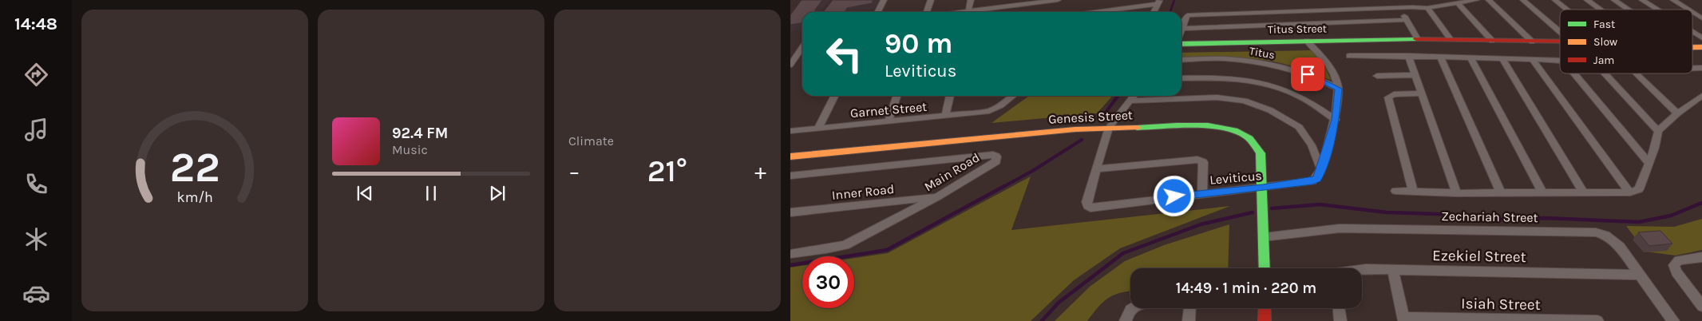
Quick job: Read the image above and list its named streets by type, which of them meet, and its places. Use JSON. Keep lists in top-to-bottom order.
{
  "streets": {
    "street": [
      "Titus Street",
      "Titus",
      "Garnet Street",
      "Genesis Street",
      "Main Road",
      "Leviticus",
      "Inner Road",
      "Zechariah Street",
      "Ezekiel Street",
      "Isiah Street"
    ]
  },
  "crossings": [
    ["Genesis Street", "Leviticus"],
    ["Genesis Street", "Zechariah Street"],
    ["Main Road", "Inner Road"],
    ["Zechariah Street", "Ezekiel Street"]
  ],
  "legend": ["Fast", "Slow", "Jam"],
  "page": {
    "tabs": "14:48",
    "tile": "Climate",
    "turn": ["90 m", "Leviticus"],
    "song": ["92.4 FM", "Music"],
    "heat": ["−", "21°", "+"],
    "limit": "30",
    "trip": "14:49 · 1 min · 220 m",
    "gauge": ["22", "km/h"]
  }
}
